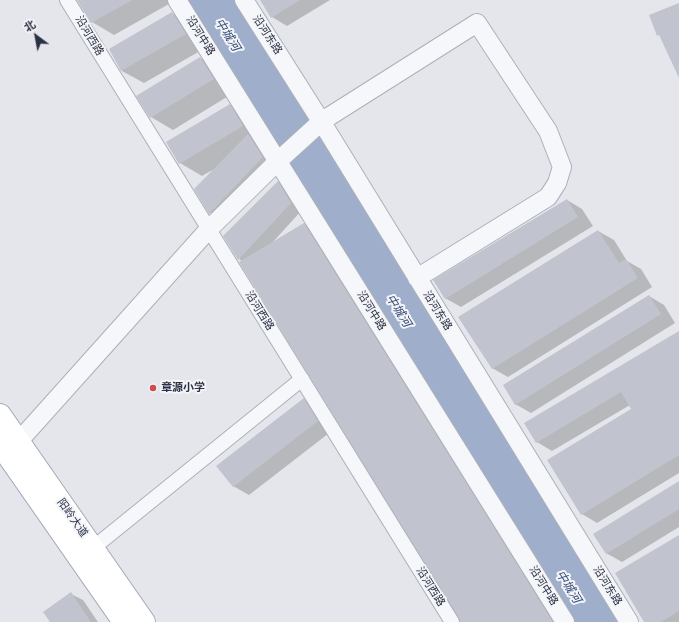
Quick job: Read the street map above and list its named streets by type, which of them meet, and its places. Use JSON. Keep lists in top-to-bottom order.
{
  "streets": {
    "main road": ["阳岭大道"],
    "street": ["沿河东路", "沿河西路", "沿河中路"]
  },
  "water": ["中城河"],
  "places": ["章源小学"],
  "north": "top left"
}
